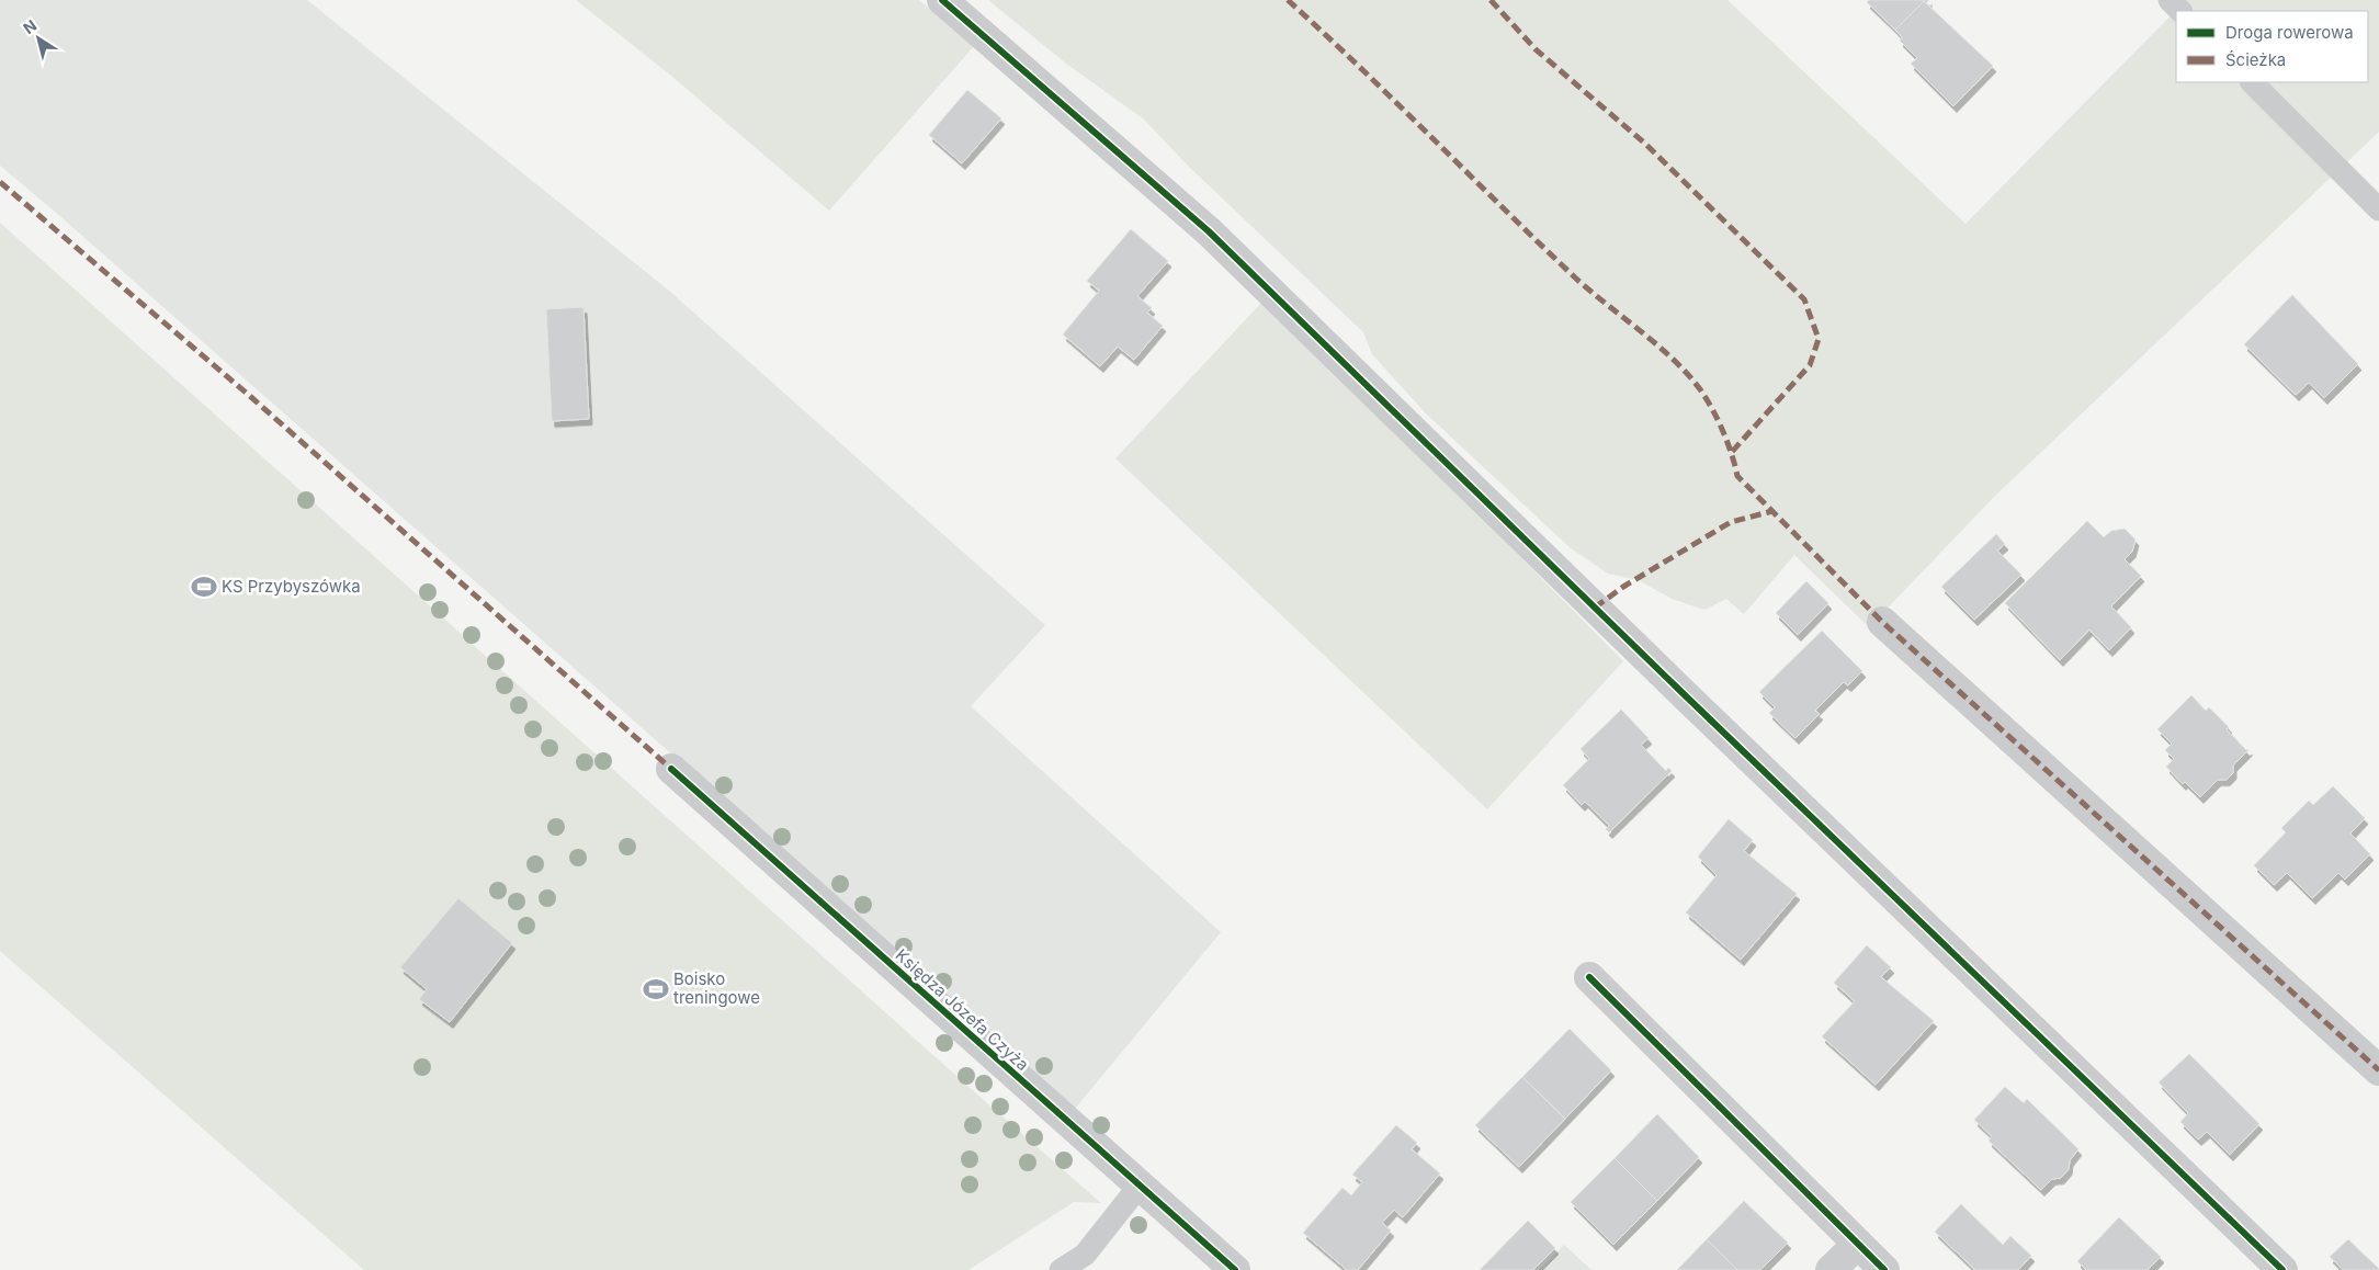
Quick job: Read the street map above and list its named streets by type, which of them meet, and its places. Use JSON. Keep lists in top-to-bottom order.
{
  "streets": {
    "street": ["Księdza Józefa Czyża"]
  },
  "places": {
    "sports": ["KS Przybyszówka", "Boisko treningowe"]
  },
  "legend": ["Droga rowerowa", "Ścieżka"],
  "north": "top left"
}
